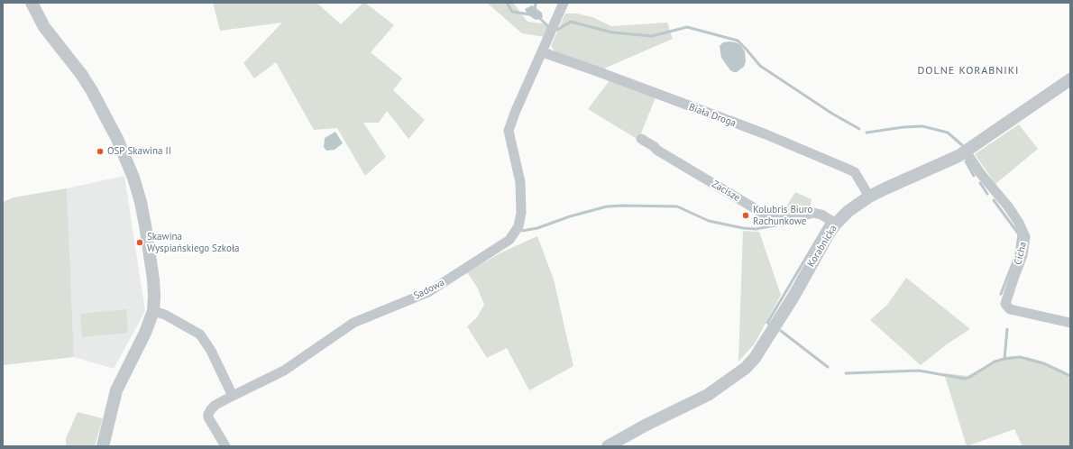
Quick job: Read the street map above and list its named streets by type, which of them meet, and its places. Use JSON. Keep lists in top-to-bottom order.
{
  "streets": {
    "street": [
      "Biała Droga",
      "Zacisze",
      "Korabnicka",
      "Cicha",
      "Sadowa"
    ]
  },
  "crossings": [
    ["Biała Droga", "Korabnicka"],
    ["Biała Droga", "Sadowa"],
    ["Zacisze", "Korabnicka"],
    ["Korabnicka", "Cicha"]
  ],
  "districts": ["DOLNE KORABNIKI"],
  "places": ["OSP Skawina II", "Kolubris Biuro Rachunkowe", "Skawina Wyspiańskiego Szkoła"]
}
